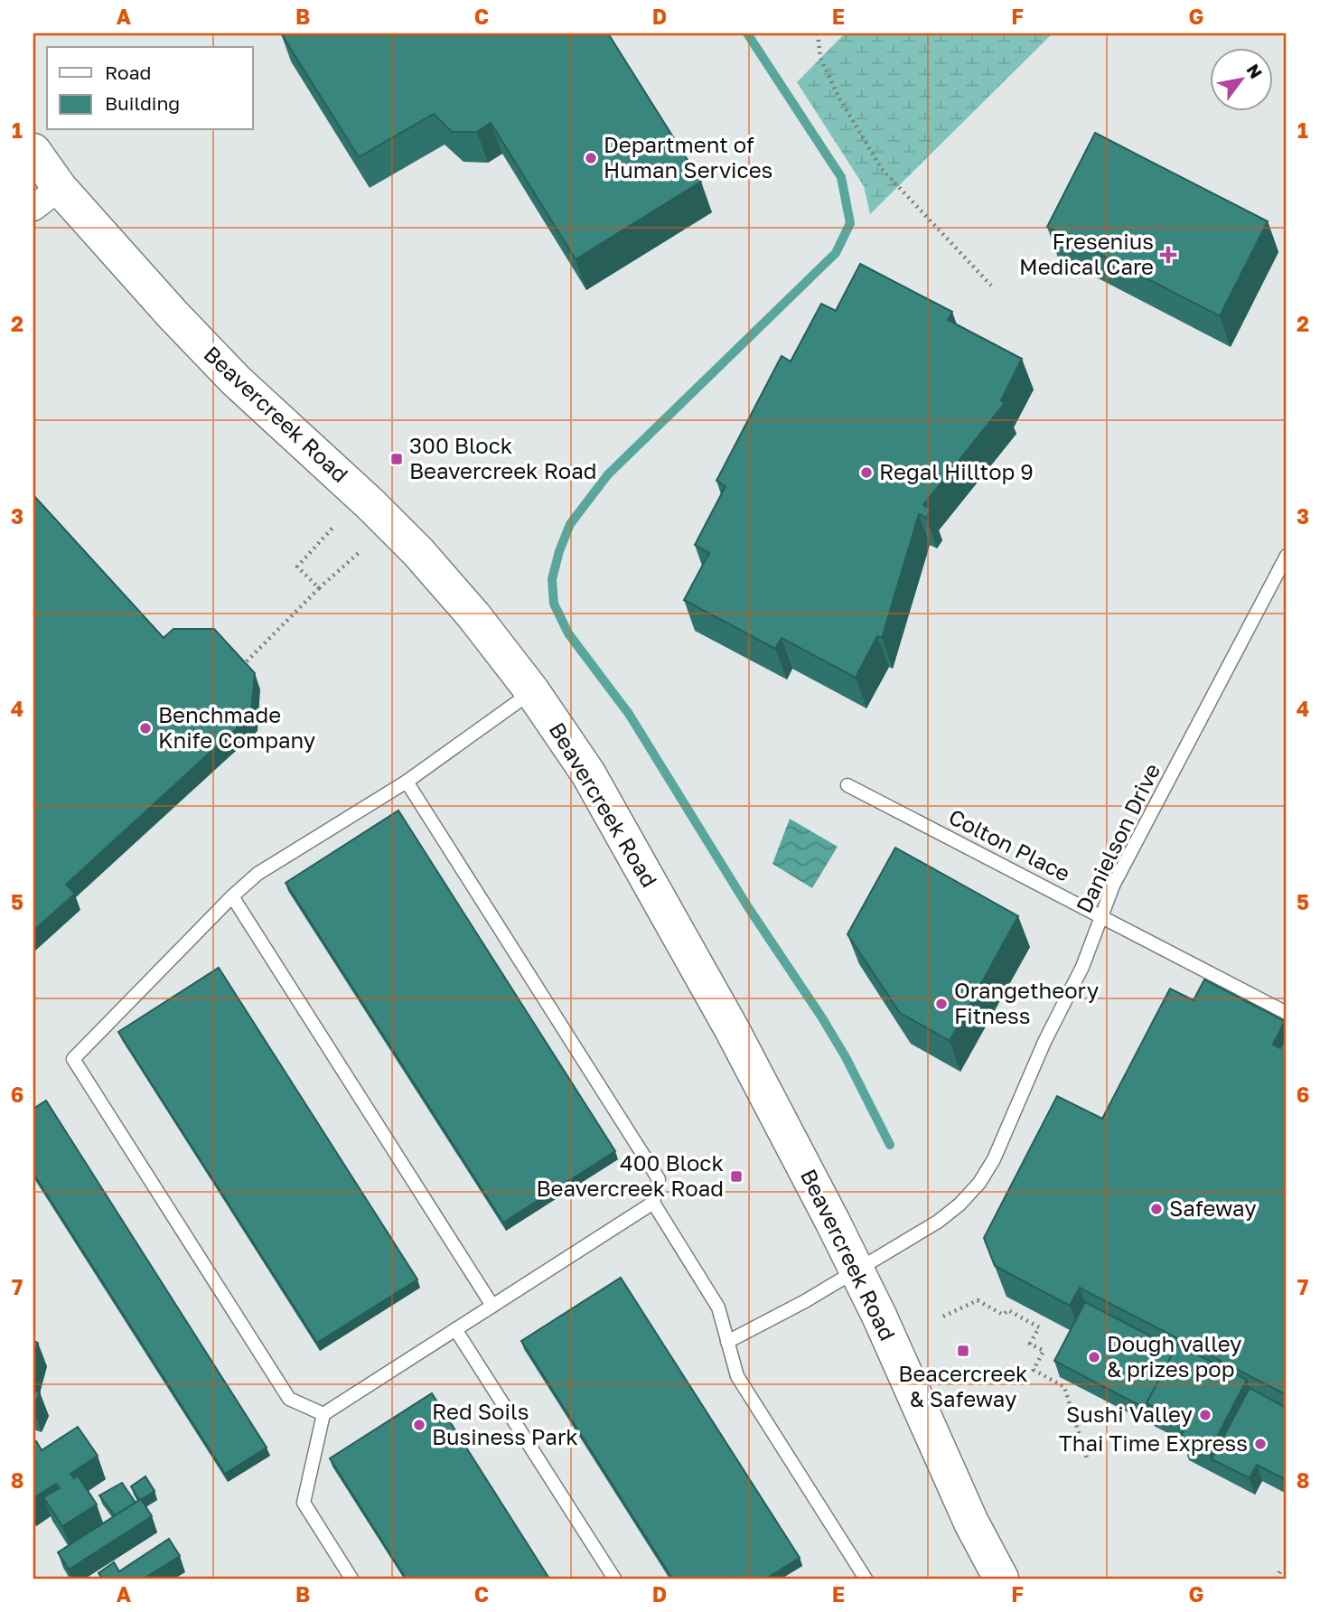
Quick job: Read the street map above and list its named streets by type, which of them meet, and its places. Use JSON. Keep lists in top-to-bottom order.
{
  "streets": {
    "main road": ["Beavercreek Road"],
    "lane": ["Danielson Drive", "Colton Place"]
  },
  "crossings": [
    ["Beavercreek Road", "Danielson Drive"],
    ["Danielson Drive", "Colton Place"]
  ],
  "places": {
    "other": [
      "Department of Human Services",
      "Regal Hilltop 9",
      "Benchmade Knife Company",
      "Orangetheory Fitness",
      "Safeway",
      "Dough valley & prizes pop",
      "Sushi Valley",
      "Red Soils Business Park",
      "Thai Time Express"
    ],
    "health": ["Fresenius Medical Care"],
    "transit": ["300 Block Beavercreek Road", "400 Block Beavercreek Road", "Beacercreek & Safeway"]
  },
  "legend": ["Road", "Building"],
  "north": "top right",
  "grid": {
    "columns": [
      "A",
      "B",
      "C",
      "D",
      "E",
      "F",
      "G"
    ],
    "rows": [
      "1",
      "2",
      "3",
      "4",
      "5",
      "6",
      "7",
      "8"
    ]
  }
}
